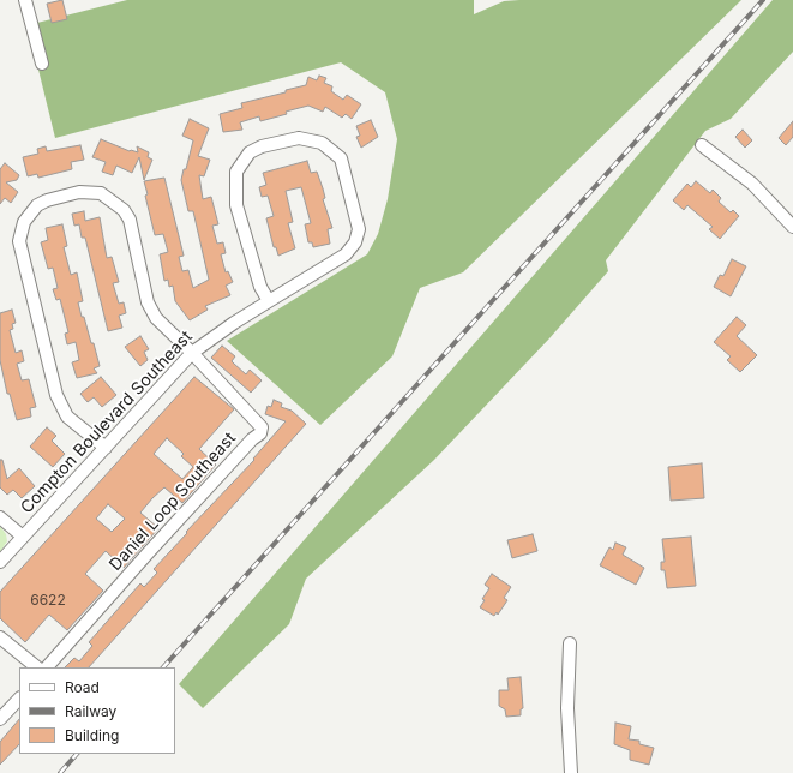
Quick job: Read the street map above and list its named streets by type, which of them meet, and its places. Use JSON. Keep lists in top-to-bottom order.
{
  "streets": {
    "street": ["Compton Boulevard Southeast", "Daniel Loop Southeast"]
  },
  "crossings": [
    ["Compton Boulevard Southeast", "Daniel Loop Southeast"]
  ],
  "house_numbers": ["6622"],
  "legend": ["Road", "Railway", "Building"]
}
